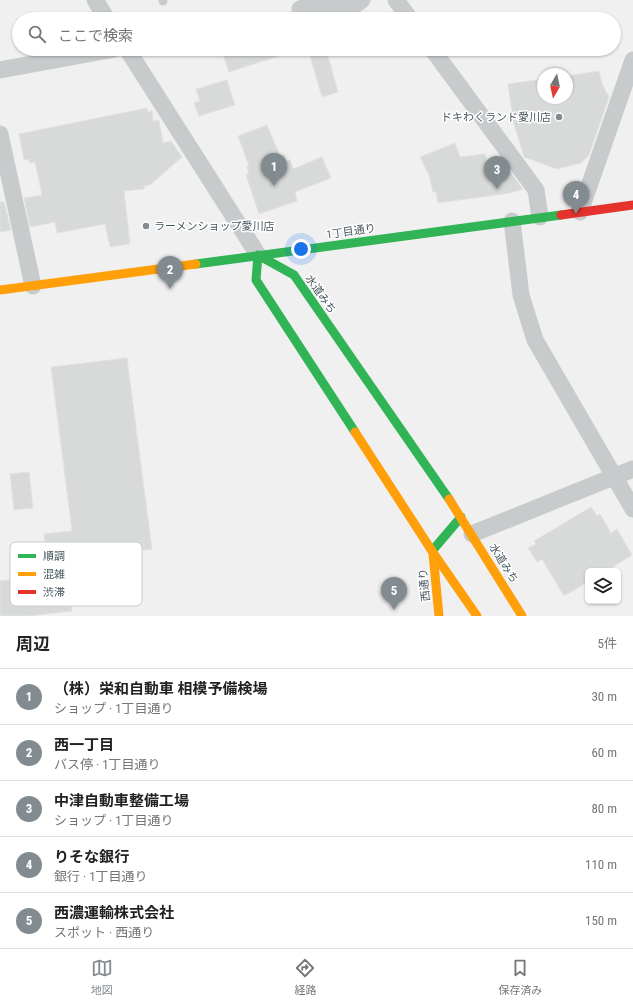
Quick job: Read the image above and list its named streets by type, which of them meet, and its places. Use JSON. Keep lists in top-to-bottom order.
{
  "streets": {
    "street": ["1丁目通り", "水道みち", "西通り"]
  },
  "crossings": [
    ["1丁目通り", "水道みち"]
  ],
  "places": ["ドキわくランド愛川店", "ラーメンショップ愛川店"],
  "legend": ["順調", "混雑", "渋滞"],
  "north": "bottom",
  "page": {
    "search": "ここで検索",
    "pins": [
      "1",
      "3",
      "4",
      "2",
      "5"
    ],
    "heading": ["周辺", "5件"],
    "list": [
      {
        "mark": "1",
        "name": "（株）栄和自動車 相模予備検場",
        "note": "ショップ · 1丁目通り",
        "value": "30 m"
      },
      {
        "mark": "2",
        "name": "西一丁目",
        "note": "バス停 · 1丁目通り",
        "value": "60 m"
      },
      {
        "mark": "3",
        "name": "中津自動車整備工場",
        "note": "ショップ · 1丁目通り",
        "value": "80 m"
      },
      {
        "mark": "4",
        "name": "りそな銀行",
        "note": "銀行 · 1丁目通り",
        "value": "110 m"
      },
      {
        "mark": "5",
        "name": "西濃運輸株式会社",
        "note": "スポット · 西通り",
        "value": "150 m"
      }
    ],
    "nav": ["地図", "経路", "保存済み"]
  }
}
